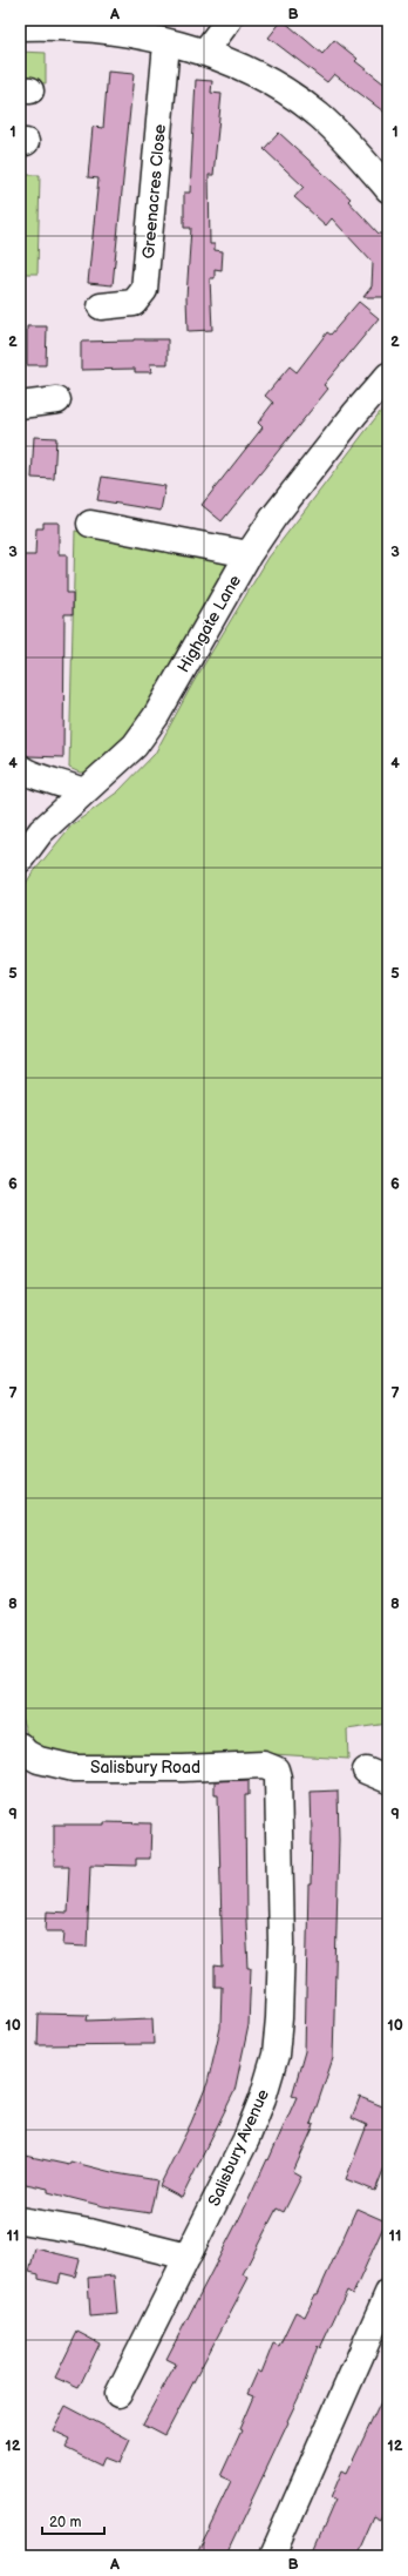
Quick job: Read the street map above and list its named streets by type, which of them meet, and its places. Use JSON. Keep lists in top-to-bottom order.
{
  "streets": {
    "street": [
      "Greenacres Close",
      "Highgate Lane",
      "Salisbury Road",
      "Salisbury Avenue"
    ]
  },
  "crossings": [
    ["Salisbury Road", "Salisbury Avenue"]
  ],
  "scale_bar": "20 m",
  "grid": {
    "columns": ["A", "B"],
    "rows": [
      "1",
      "2",
      "3",
      "4",
      "5",
      "6",
      "7",
      "8",
      "9",
      "10",
      "11",
      "12"
    ]
  }
}
